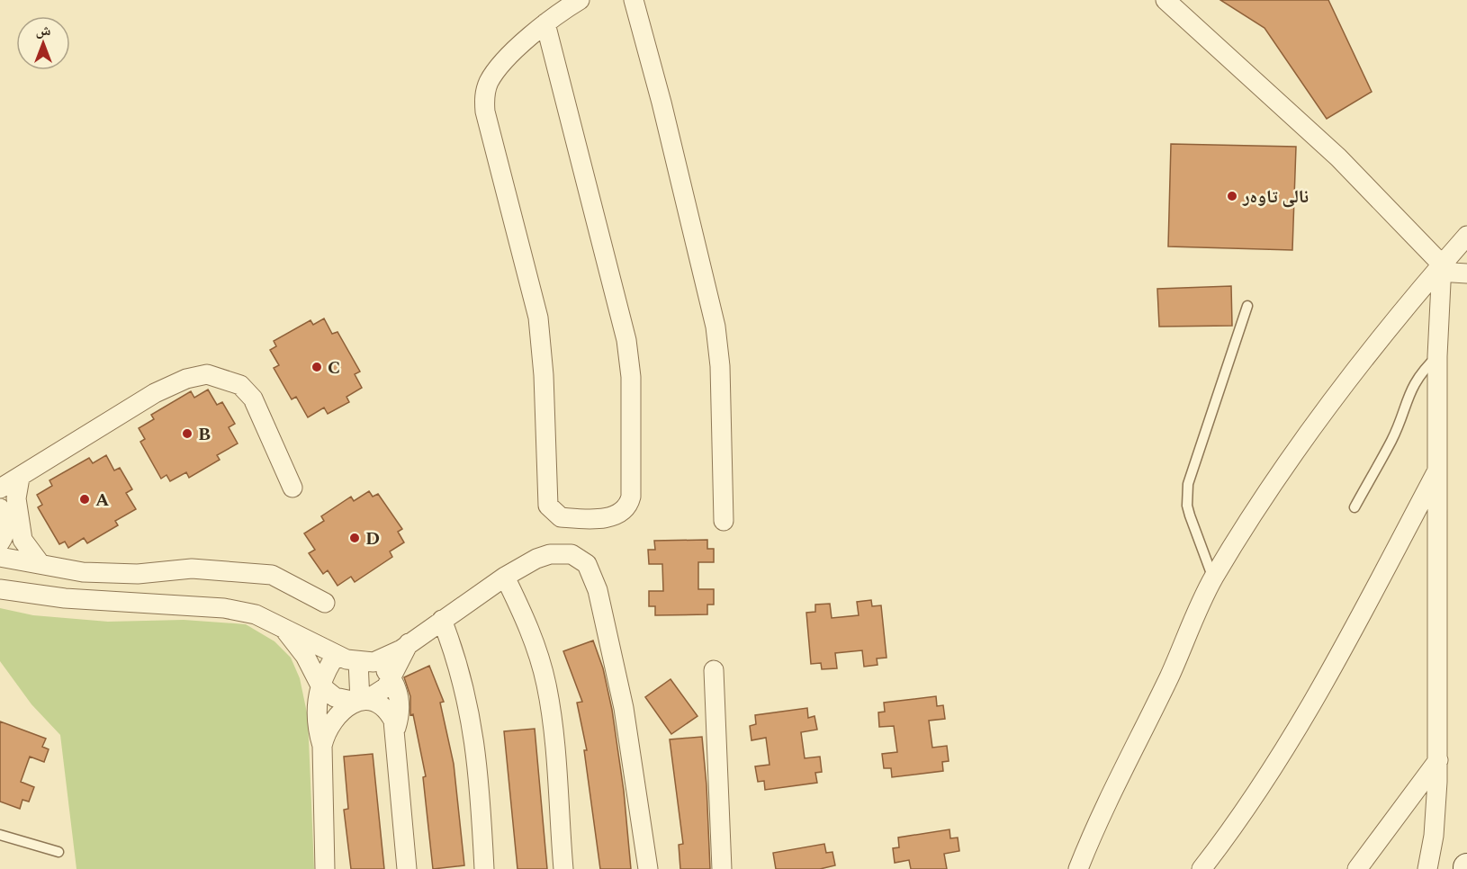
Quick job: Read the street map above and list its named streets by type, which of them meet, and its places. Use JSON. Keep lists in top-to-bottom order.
{
  "places": [
    "نالی تاوەر",
    "C",
    "B",
    "A",
    "D"
  ],
  "north": "top"
}
